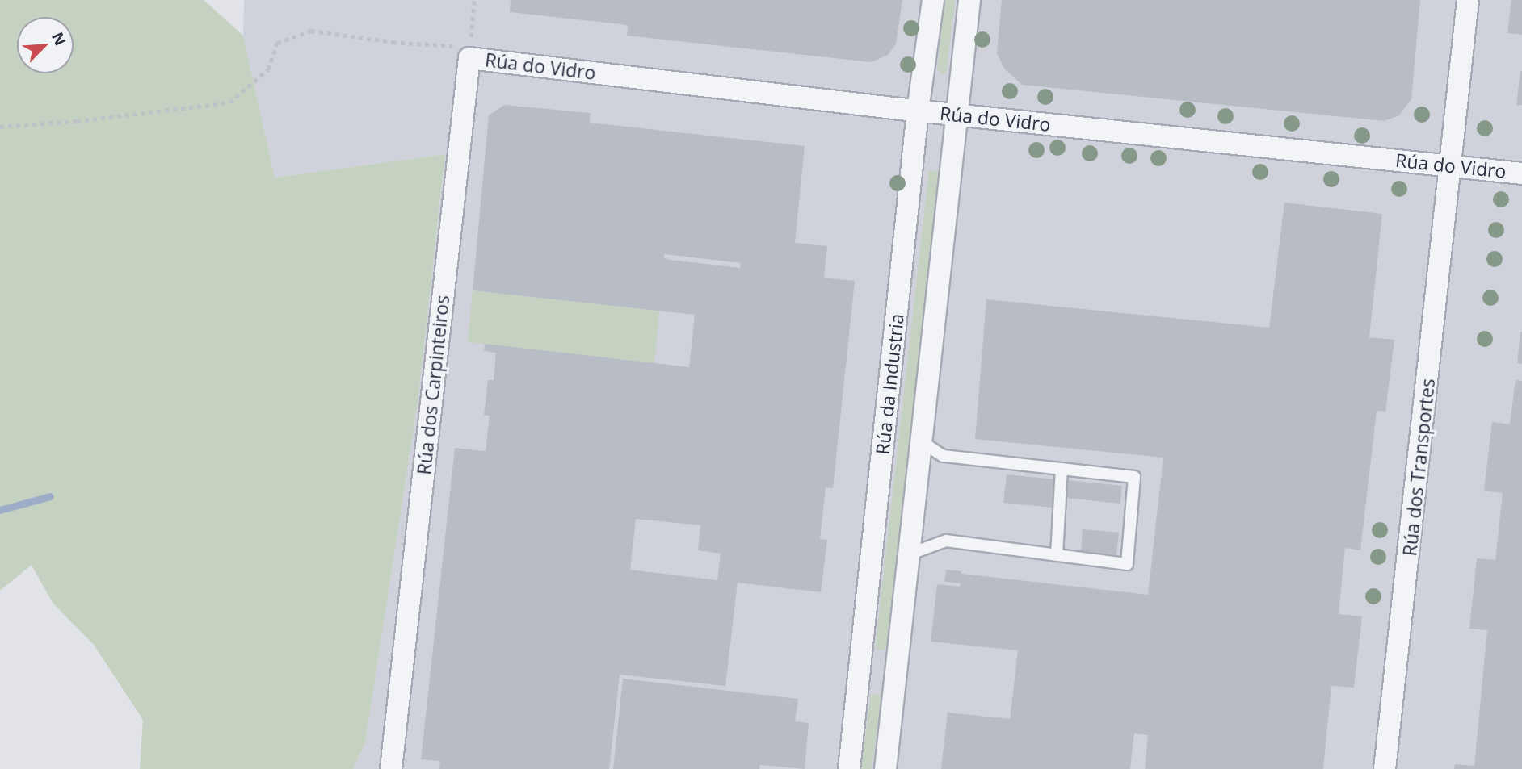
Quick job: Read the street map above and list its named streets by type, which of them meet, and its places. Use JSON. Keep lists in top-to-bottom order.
{
  "streets": {
    "street": [
      "Rúa do Vidro",
      "Rúa da Industria",
      "Rúa dos Carpinteiros",
      "Rúa dos Transportes"
    ]
  },
  "crossings": [
    ["Rúa do Vidro", "Rúa da Industria"],
    ["Rúa do Vidro", "Rúa dos Carpinteiros"],
    ["Rúa do Vidro", "Rúa dos Transportes"]
  ],
  "north": "top right"
}
